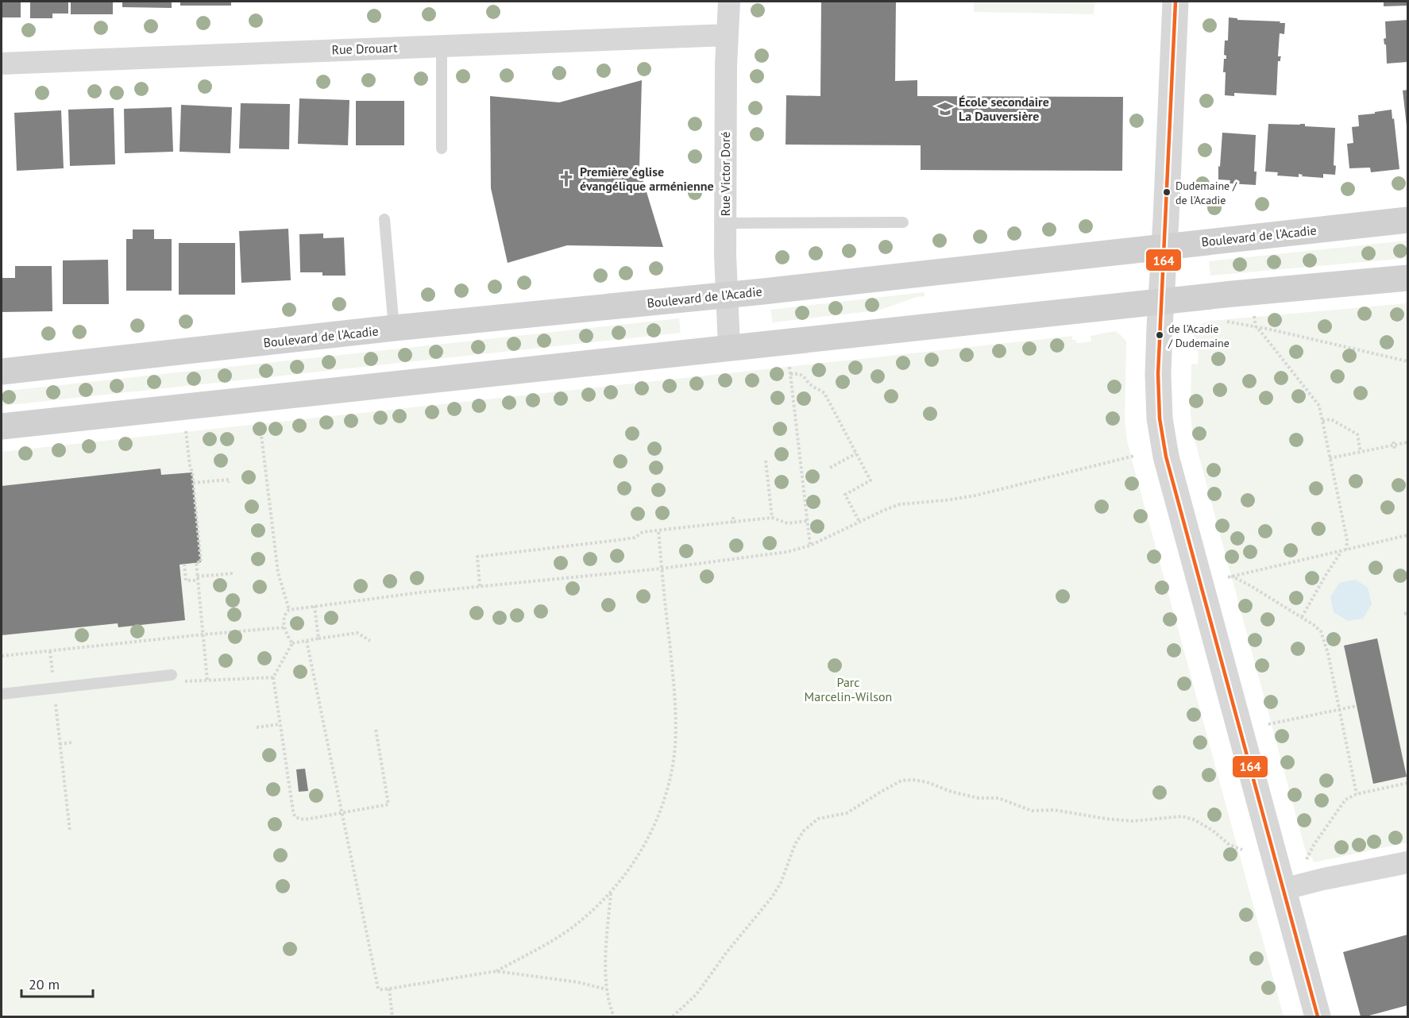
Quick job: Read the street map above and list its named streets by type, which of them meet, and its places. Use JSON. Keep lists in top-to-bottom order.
{
  "streets": {
    "main road": ["Boulevard de l'Acadie"],
    "street": ["Rue Drouart", "Rue Victor Doré"]
  },
  "crossings": [
    ["Rue Drouart", "Rue Victor Doré"],
    ["Rue Victor Doré", "Boulevard de l'Acadie"]
  ],
  "parks": ["Parc Marcelin-Wilson"],
  "places": {
    "school or university": ["École secondaire La Dauversière"],
    "church": ["Première église évangélique arménienne"],
    "other": ["Dudemaine / de l'Acadie", "de l'Acadie / Dudemaine"]
  },
  "lines": ["transit line 164"],
  "scale_bar": "20 m"
}
